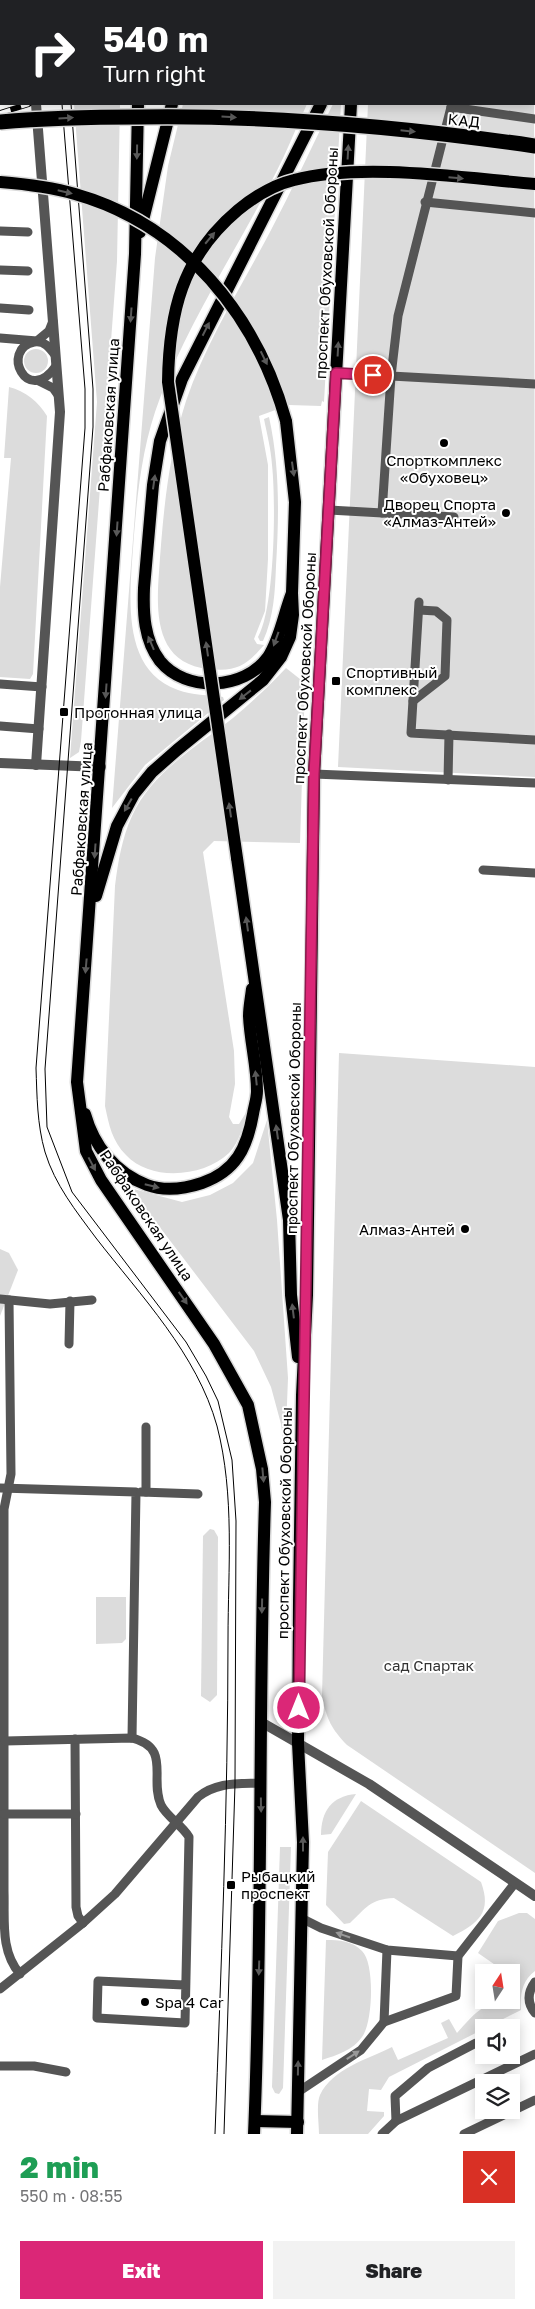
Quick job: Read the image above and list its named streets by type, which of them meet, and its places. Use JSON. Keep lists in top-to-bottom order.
{
  "streets": {
    "highway": ["КАД"],
    "main road": ["проспект Обуховской Обороны", "Рабфаковская улица"]
  },
  "crossings": [
    ["проспект Обуховской Обороны", "Рабфаковская улица"]
  ],
  "one_way": ["КАД", "Рабфаковская улица"],
  "parks": ["сад Спартак"],
  "places": {
    "other": [
      "Спорткомплекс «Обуховец»",
      "Дворец Спорта «Алмаз-Антей»",
      "Алмаз-Антей",
      "Spa 4 Car"
    ],
    "transit": ["Спортивный комплекс", "Прогонная улица", "Рыбацкий проспект"]
  },
  "north": "top",
  "page": {
    "turn": ["540 m", "Turn right"],
    "heading": ["2 min", "550 m · 08:55"],
    "buttons": ["Exit", "Share"]
  }
}
